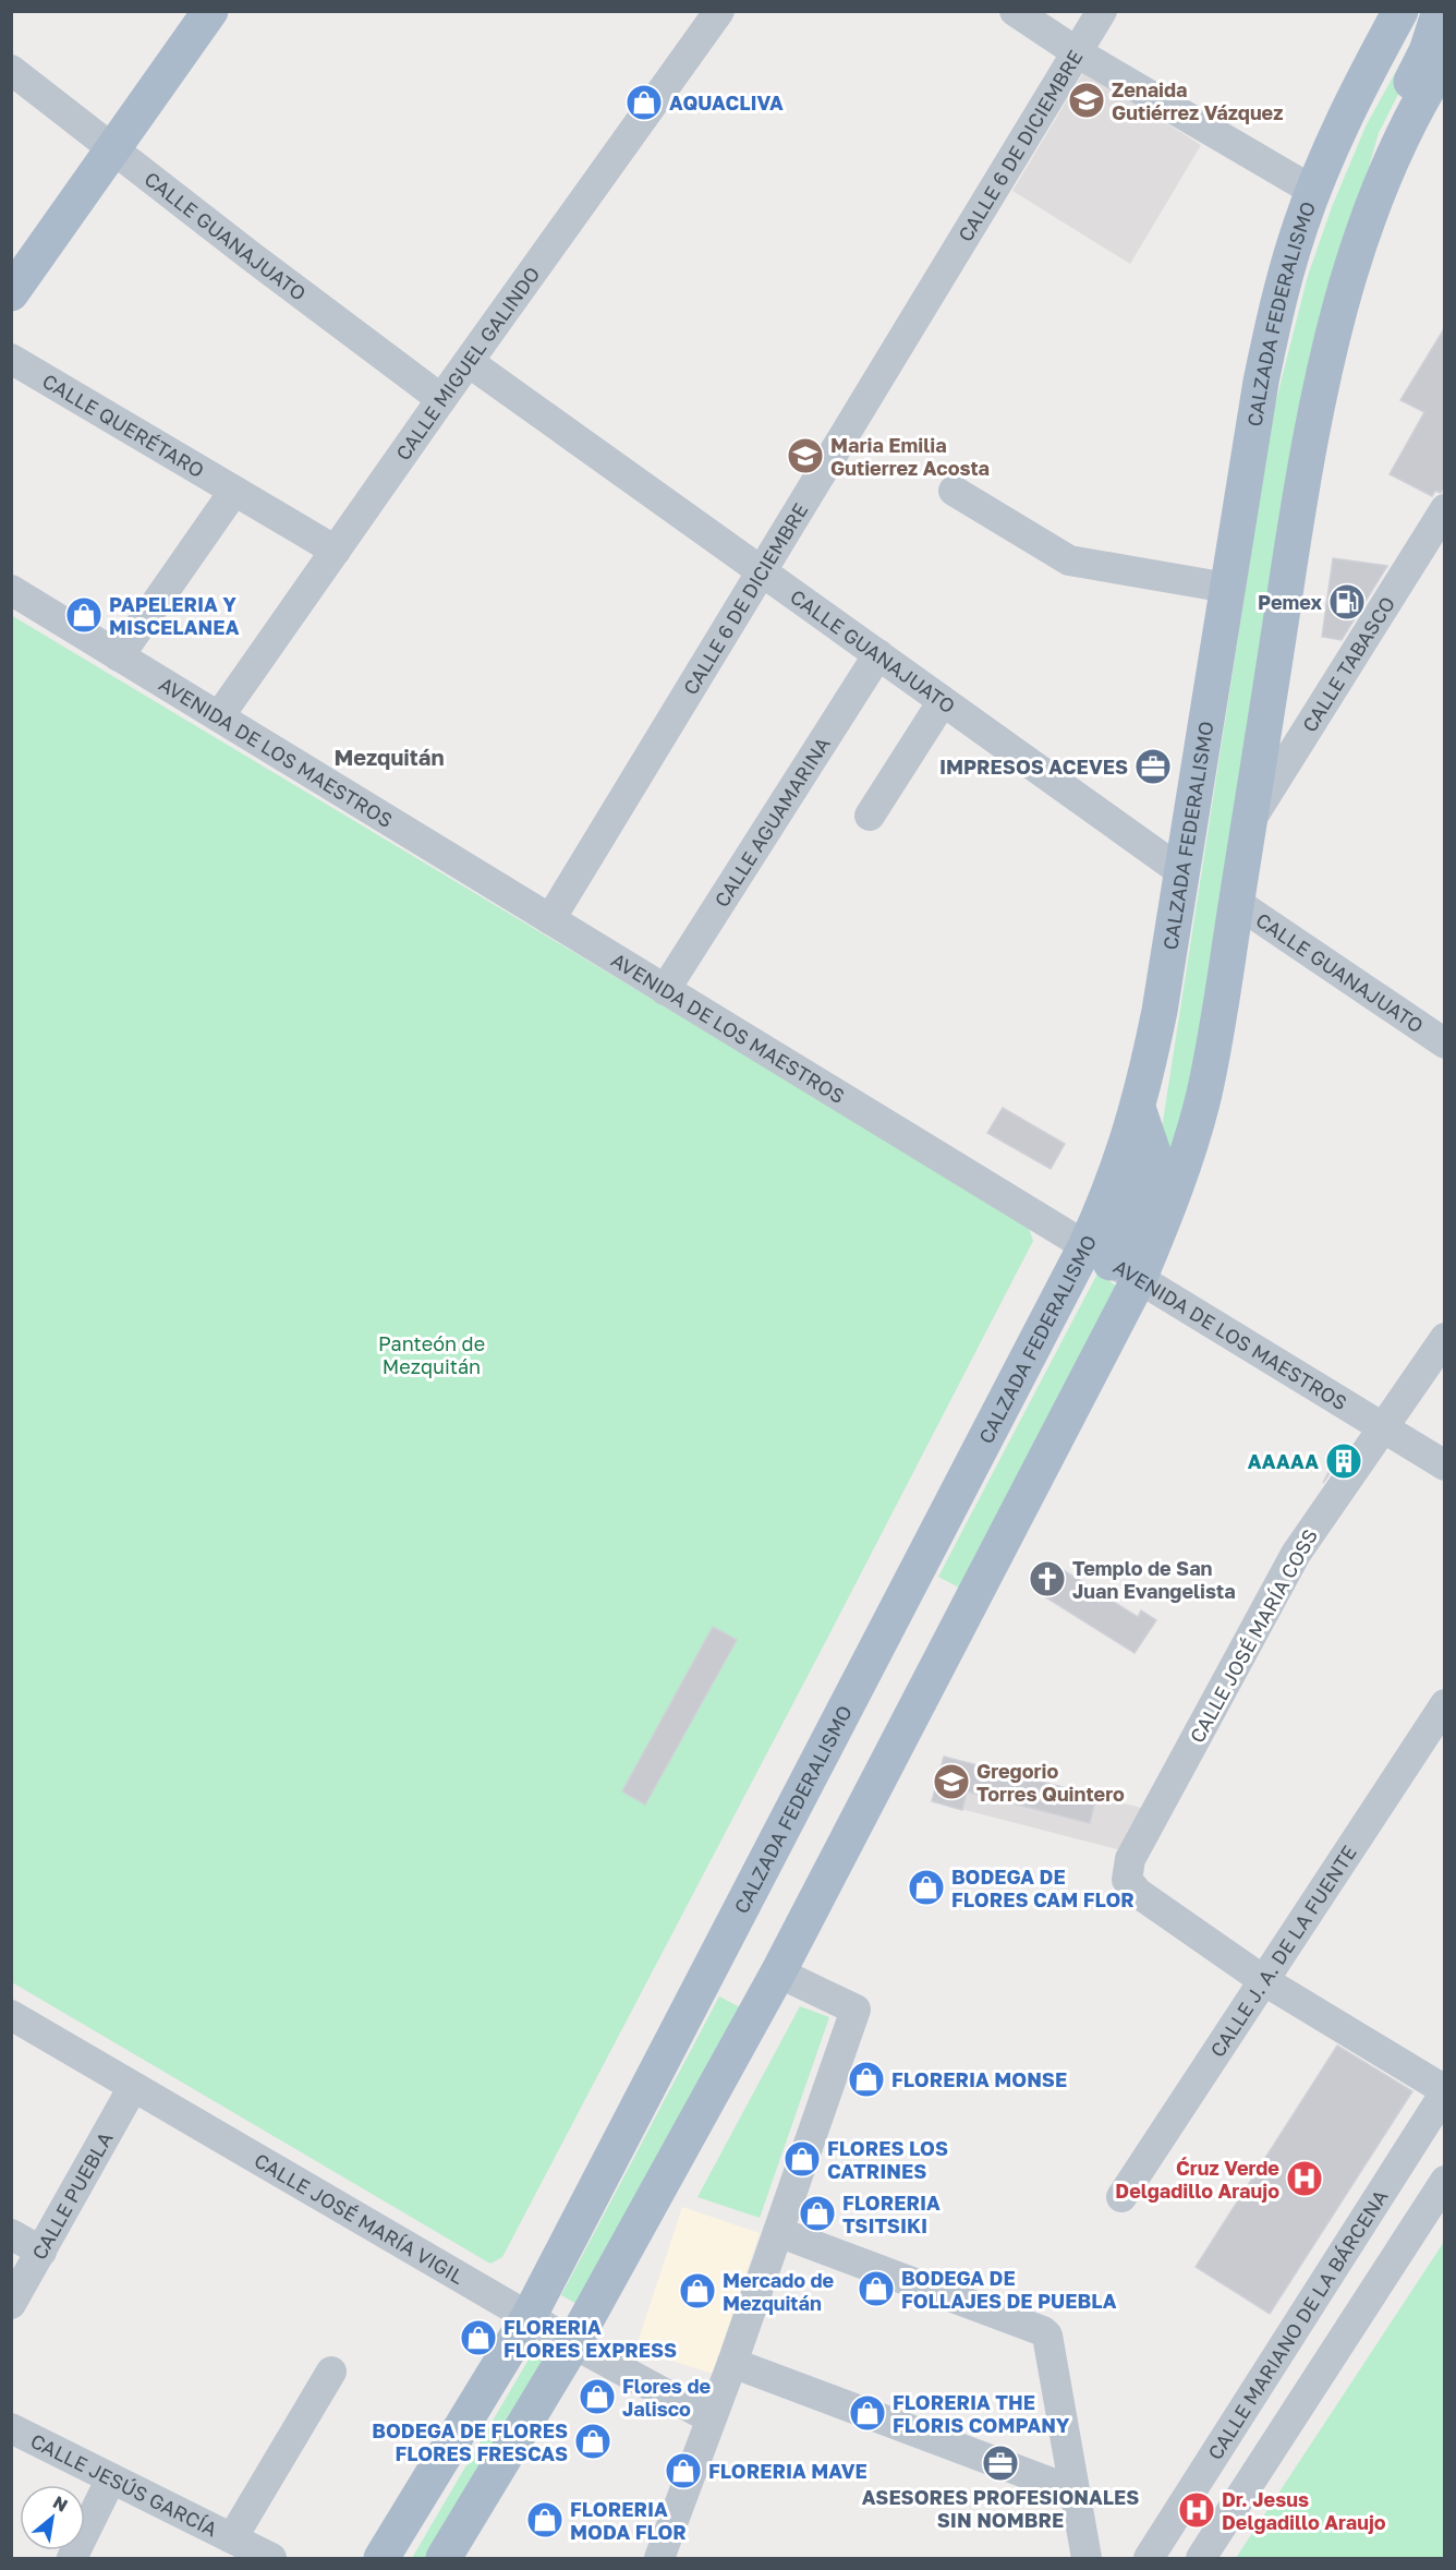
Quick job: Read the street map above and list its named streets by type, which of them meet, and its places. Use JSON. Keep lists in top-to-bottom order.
{
  "streets": {
    "main road": ["CALZADA FEDERALISMO"],
    "street": [
      "CALLE 6 DE DICIEMBRE",
      "CALLE GUANAJUATO",
      "CALLE MIGUEL GALINDO",
      "CALLE QUERÉTARO",
      "CALLE TABASCO",
      "AVENIDA DE LOS MAESTROS",
      "CALLE AGUAMARINA",
      "CALLE JOSÉ MARÍA COSS",
      "CALLE J. A. DE LA FUENTE",
      "CALLE PUEBLA",
      "CALLE JOSÉ MARÍA VIGIL",
      "CALLE MARIANO DE LA BÁRCENA",
      "CALLE JESÚS GARCÍA"
    ]
  },
  "crossings": [
    ["CALLE 6 DE DICIEMBRE", "CALLE GUANAJUATO"],
    ["CALLE 6 DE DICIEMBRE", "AVENIDA DE LOS MAESTROS"],
    ["CALLE GUANAJUATO", "CALZADA FEDERALISMO"],
    ["CALLE GUANAJUATO", "CALLE MIGUEL GALINDO"],
    ["CALLE GUANAJUATO", "CALLE AGUAMARINA"],
    ["CALZADA FEDERALISMO", "CALLE TABASCO"],
    ["CALZADA FEDERALISMO", "AVENIDA DE LOS MAESTROS"],
    ["CALZADA FEDERALISMO", "CALLE JOSÉ MARÍA VIGIL"],
    ["CALLE MIGUEL GALINDO", "CALLE QUERÉTARO"],
    ["CALLE MIGUEL GALINDO", "AVENIDA DE LOS MAESTROS"],
    ["AVENIDA DE LOS MAESTROS", "CALLE AGUAMARINA"],
    ["AVENIDA DE LOS MAESTROS", "CALLE JOSÉ MARÍA COSS"],
    ["CALLE JOSÉ MARÍA COSS", "CALLE J. A. DE LA FUENTE"],
    ["CALLE PUEBLA", "CALLE JOSÉ MARÍA VIGIL"]
  ],
  "districts": ["Mezquitán"],
  "parks": ["Panteón de Mezquitán"],
  "places": {
    "school or university": ["Zenaida Gutiérrez Vázquez", "Maria Emilia Gutierrez Acosta", "Gregorio Torres Quintero"],
    "shop": [
      "AQUACLIVA",
      "PAPELERIA Y MISCELANEA",
      "BODEGA DE FLORES CAM FLOR",
      "FLORERIA MONSE",
      "FLORES LOS CATRINES",
      "FLORERIA TSITSIKI",
      "BODEGA DE FOLLAJES DE PUEBLA",
      "Mercado de Mezquitán",
      "FLORERIA FLORES EXPRESS",
      "Flores de Jalisco",
      "FLORERIA THE FLORIS COMPANY",
      "BODEGA DE FLORES FLORES FRESCAS",
      "FLORERIA MAVE",
      "FLORERIA MODA FLOR"
    ],
    "fuel station": ["Pemex"],
    "office": ["IMPRESOS ACEVES", "ASESORES PROFESIONALES SIN NOMBRE"],
    "building": ["AAAAA"],
    "church": ["Templo de San Juan Evangelista"],
    "hospital": ["Ćruz Verde Delgadillo Araujo", "Dr. Jesus Delgadillo Araujo"]
  },
  "north": "top right"
}
